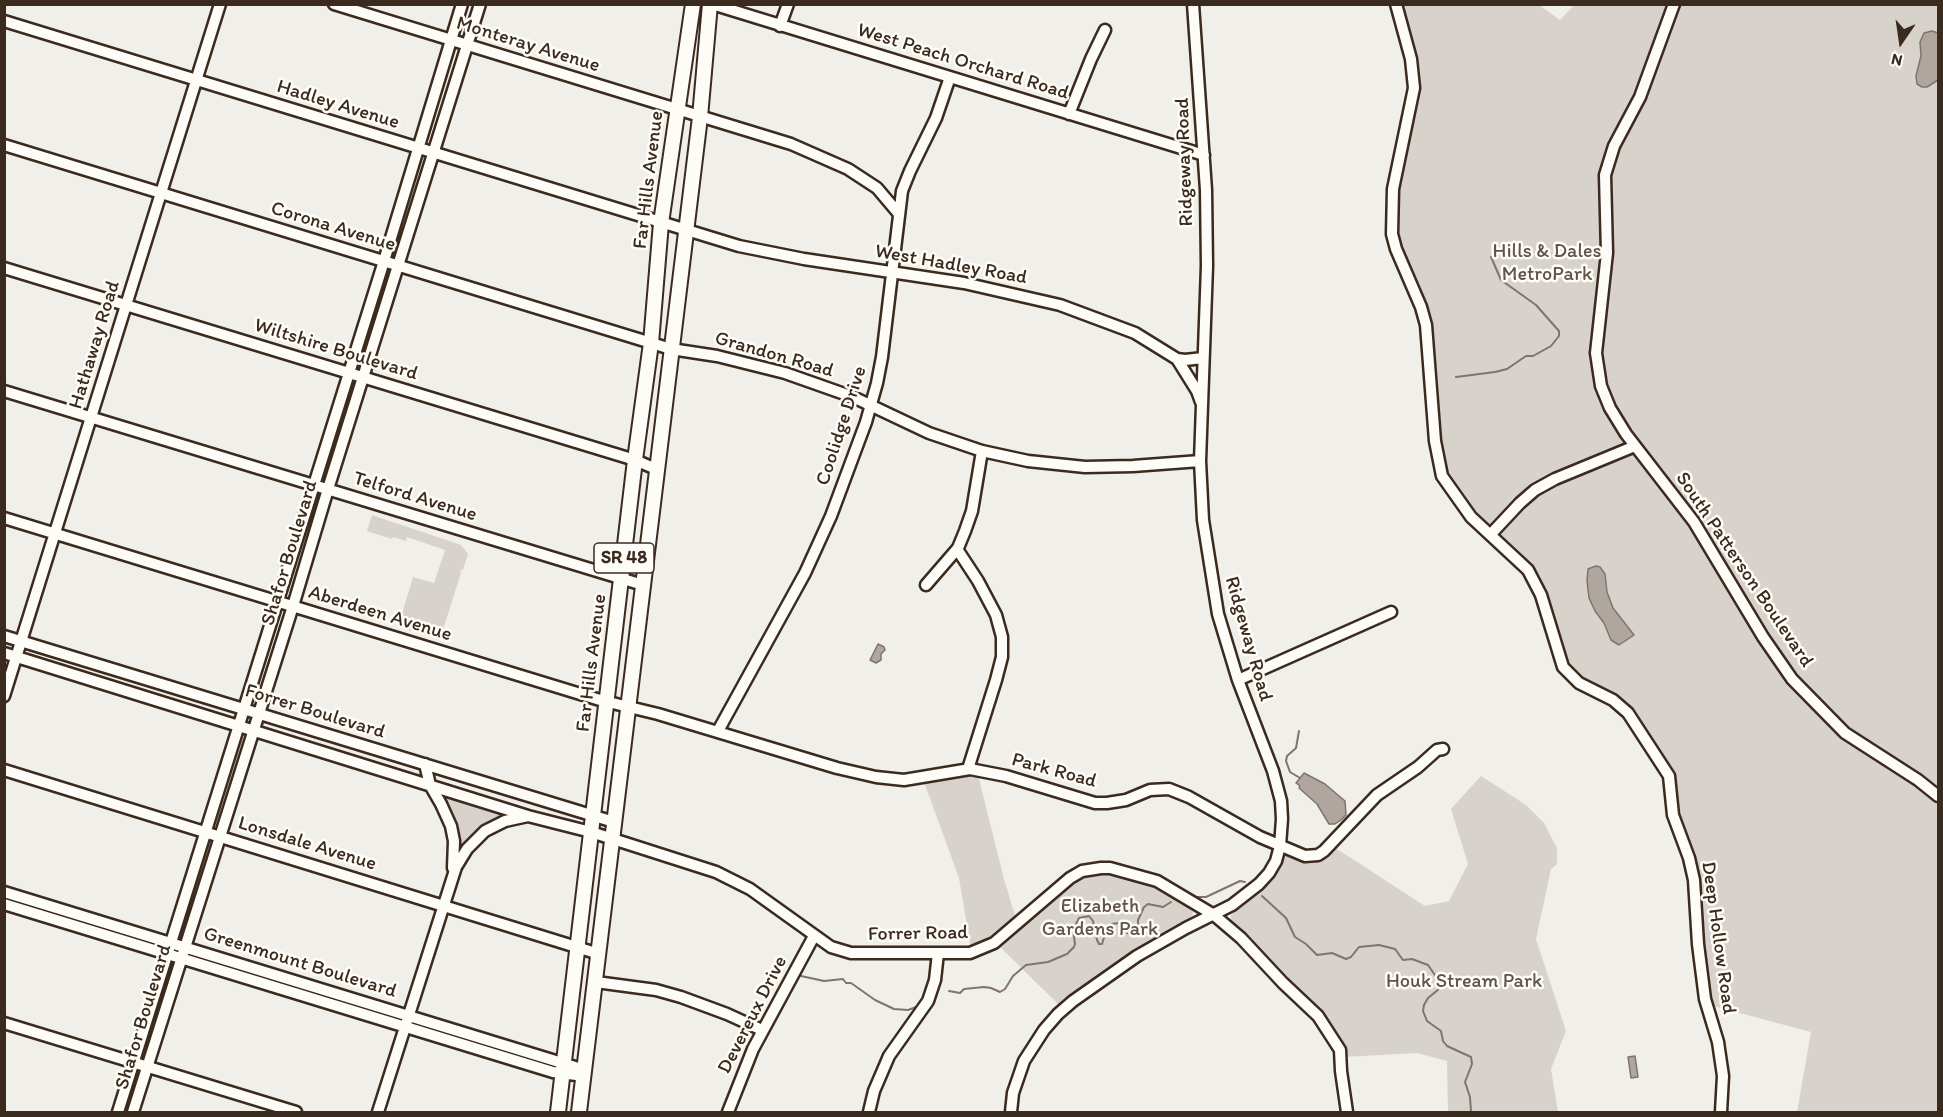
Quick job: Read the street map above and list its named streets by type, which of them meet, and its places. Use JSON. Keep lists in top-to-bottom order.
{
  "streets": {
    "main road": ["Far Hills Avenue", "SR 48"],
    "street": [
      "Monteray Avenue",
      "West Peach Orchard Road",
      "Hadley Avenue",
      "Ridgeway Road",
      "Corona Avenue",
      "West Hadley Road",
      "Hathaway Road",
      "Wiltshire Boulevard",
      "Grandon Road",
      "Coolidge Drive",
      "Telford Avenue",
      "Shafor Boulevard",
      "South Patterson Boulevard",
      "Aberdeen Avenue",
      "Forrer Boulevard",
      "Park Road",
      "Lonsdale Avenue",
      "Forrer Road",
      "Deep Hollow Road",
      "Greenmount Boulevard",
      "Devereux Drive"
    ]
  },
  "crossings": [
    ["Monteray Avenue", "Far Hills Avenue"],
    ["Monteray Avenue", "Coolidge Drive"],
    ["Monteray Avenue", "Shafor Boulevard"],
    ["West Peach Orchard Road", "Ridgeway Road"],
    ["West Peach Orchard Road", "Far Hills Avenue"],
    ["West Peach Orchard Road", "Coolidge Drive"],
    ["Hadley Avenue", "Far Hills Avenue"],
    ["Hadley Avenue", "West Hadley Road"],
    ["Hadley Avenue", "Hathaway Road"],
    ["Hadley Avenue", "Shafor Boulevard"],
    ["Ridgeway Road", "West Hadley Road"],
    ["Ridgeway Road", "Grandon Road"],
    ["Ridgeway Road", "Park Road"],
    ["Ridgeway Road", "Forrer Road"],
    ["Far Hills Avenue", "Corona Avenue"],
    ["Far Hills Avenue", "West Hadley Road"],
    ["Far Hills Avenue", "Wiltshire Boulevard"],
    ["Far Hills Avenue", "Grandon Road"],
    ["Far Hills Avenue", "Telford Avenue"],
    ["Far Hills Avenue", "Aberdeen Avenue"],
    ["Far Hills Avenue", "Forrer Boulevard"],
    ["Far Hills Avenue", "Park Road"],
    ["Far Hills Avenue", "Lonsdale Avenue"],
    ["Far Hills Avenue", "Forrer Road"],
    ["Far Hills Avenue", "Greenmount Boulevard"],
    ["Corona Avenue", "Hathaway Road"],
    ["Corona Avenue", "Grandon Road"],
    ["Corona Avenue", "Shafor Boulevard"],
    ["West Hadley Road", "Coolidge Drive"],
    ["Hathaway Road", "Wiltshire Boulevard"],
    ["Hathaway Road", "Telford Avenue"],
    ["Hathaway Road", "Aberdeen Avenue"],
    ["Hathaway Road", "Forrer Boulevard"],
    ["Wiltshire Boulevard", "Shafor Boulevard"],
    ["Grandon Road", "Coolidge Drive"],
    ["Coolidge Drive", "Park Road"],
    ["Telford Avenue", "Shafor Boulevard"],
    ["Shafor Boulevard", "Aberdeen Avenue"],
    ["Shafor Boulevard", "Forrer Boulevard"],
    ["Shafor Boulevard", "Lonsdale Avenue"],
    ["Shafor Boulevard", "Greenmount Boulevard"],
    ["Aberdeen Avenue", "Park Road"],
    ["Forrer Boulevard", "Forrer Road"],
    ["Forrer Road", "Devereux Drive"]
  ],
  "parks": ["Hills & Dales MetroPark", "Elizabeth Gardens Park", "Houk Stream Park"],
  "north": "bottom"
}
